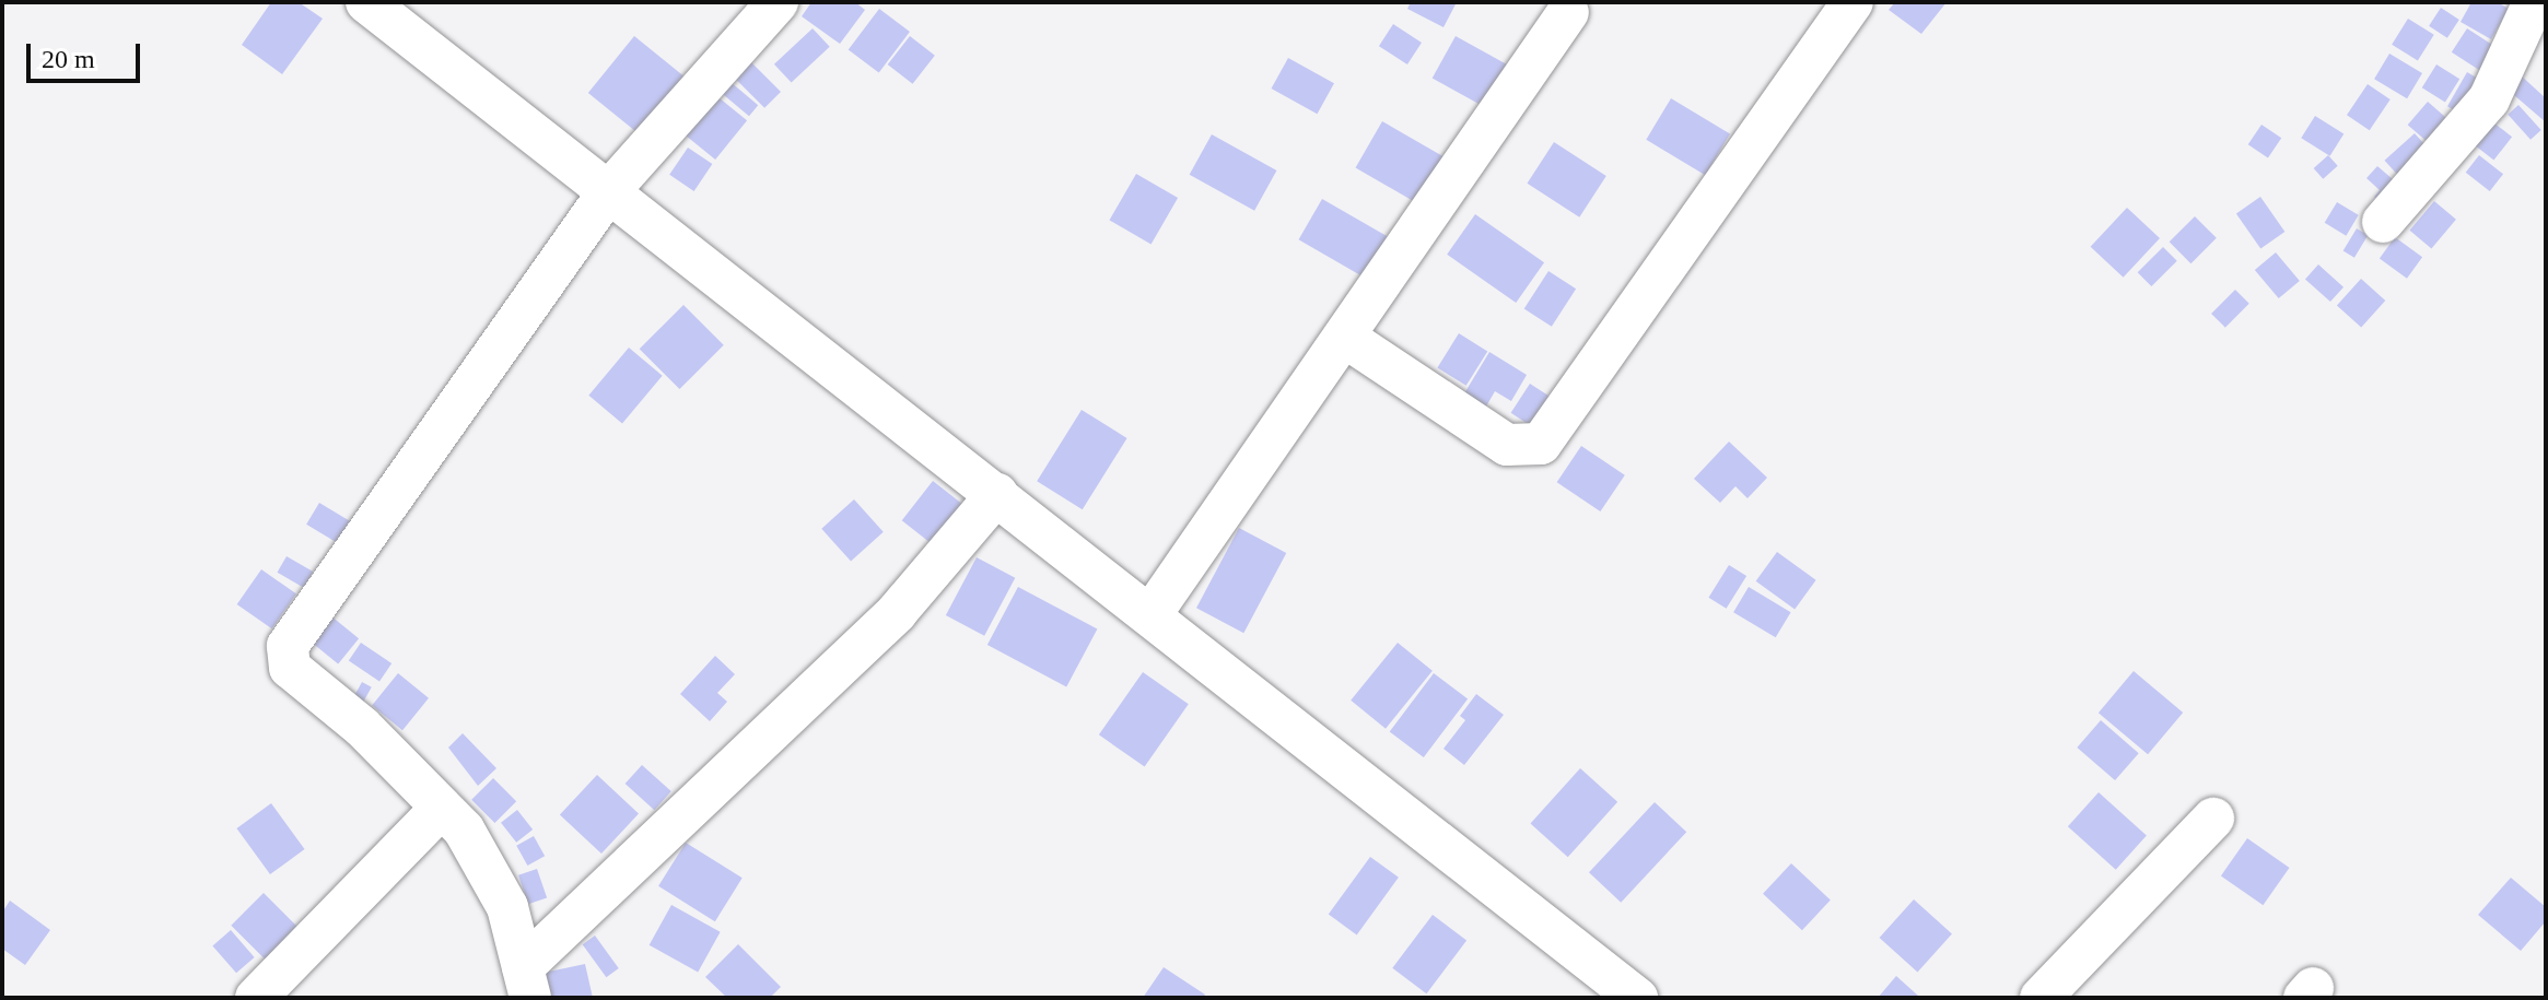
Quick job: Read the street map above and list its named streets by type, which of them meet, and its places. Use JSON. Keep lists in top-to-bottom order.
{
  "scale_bar": "20 m"
}
